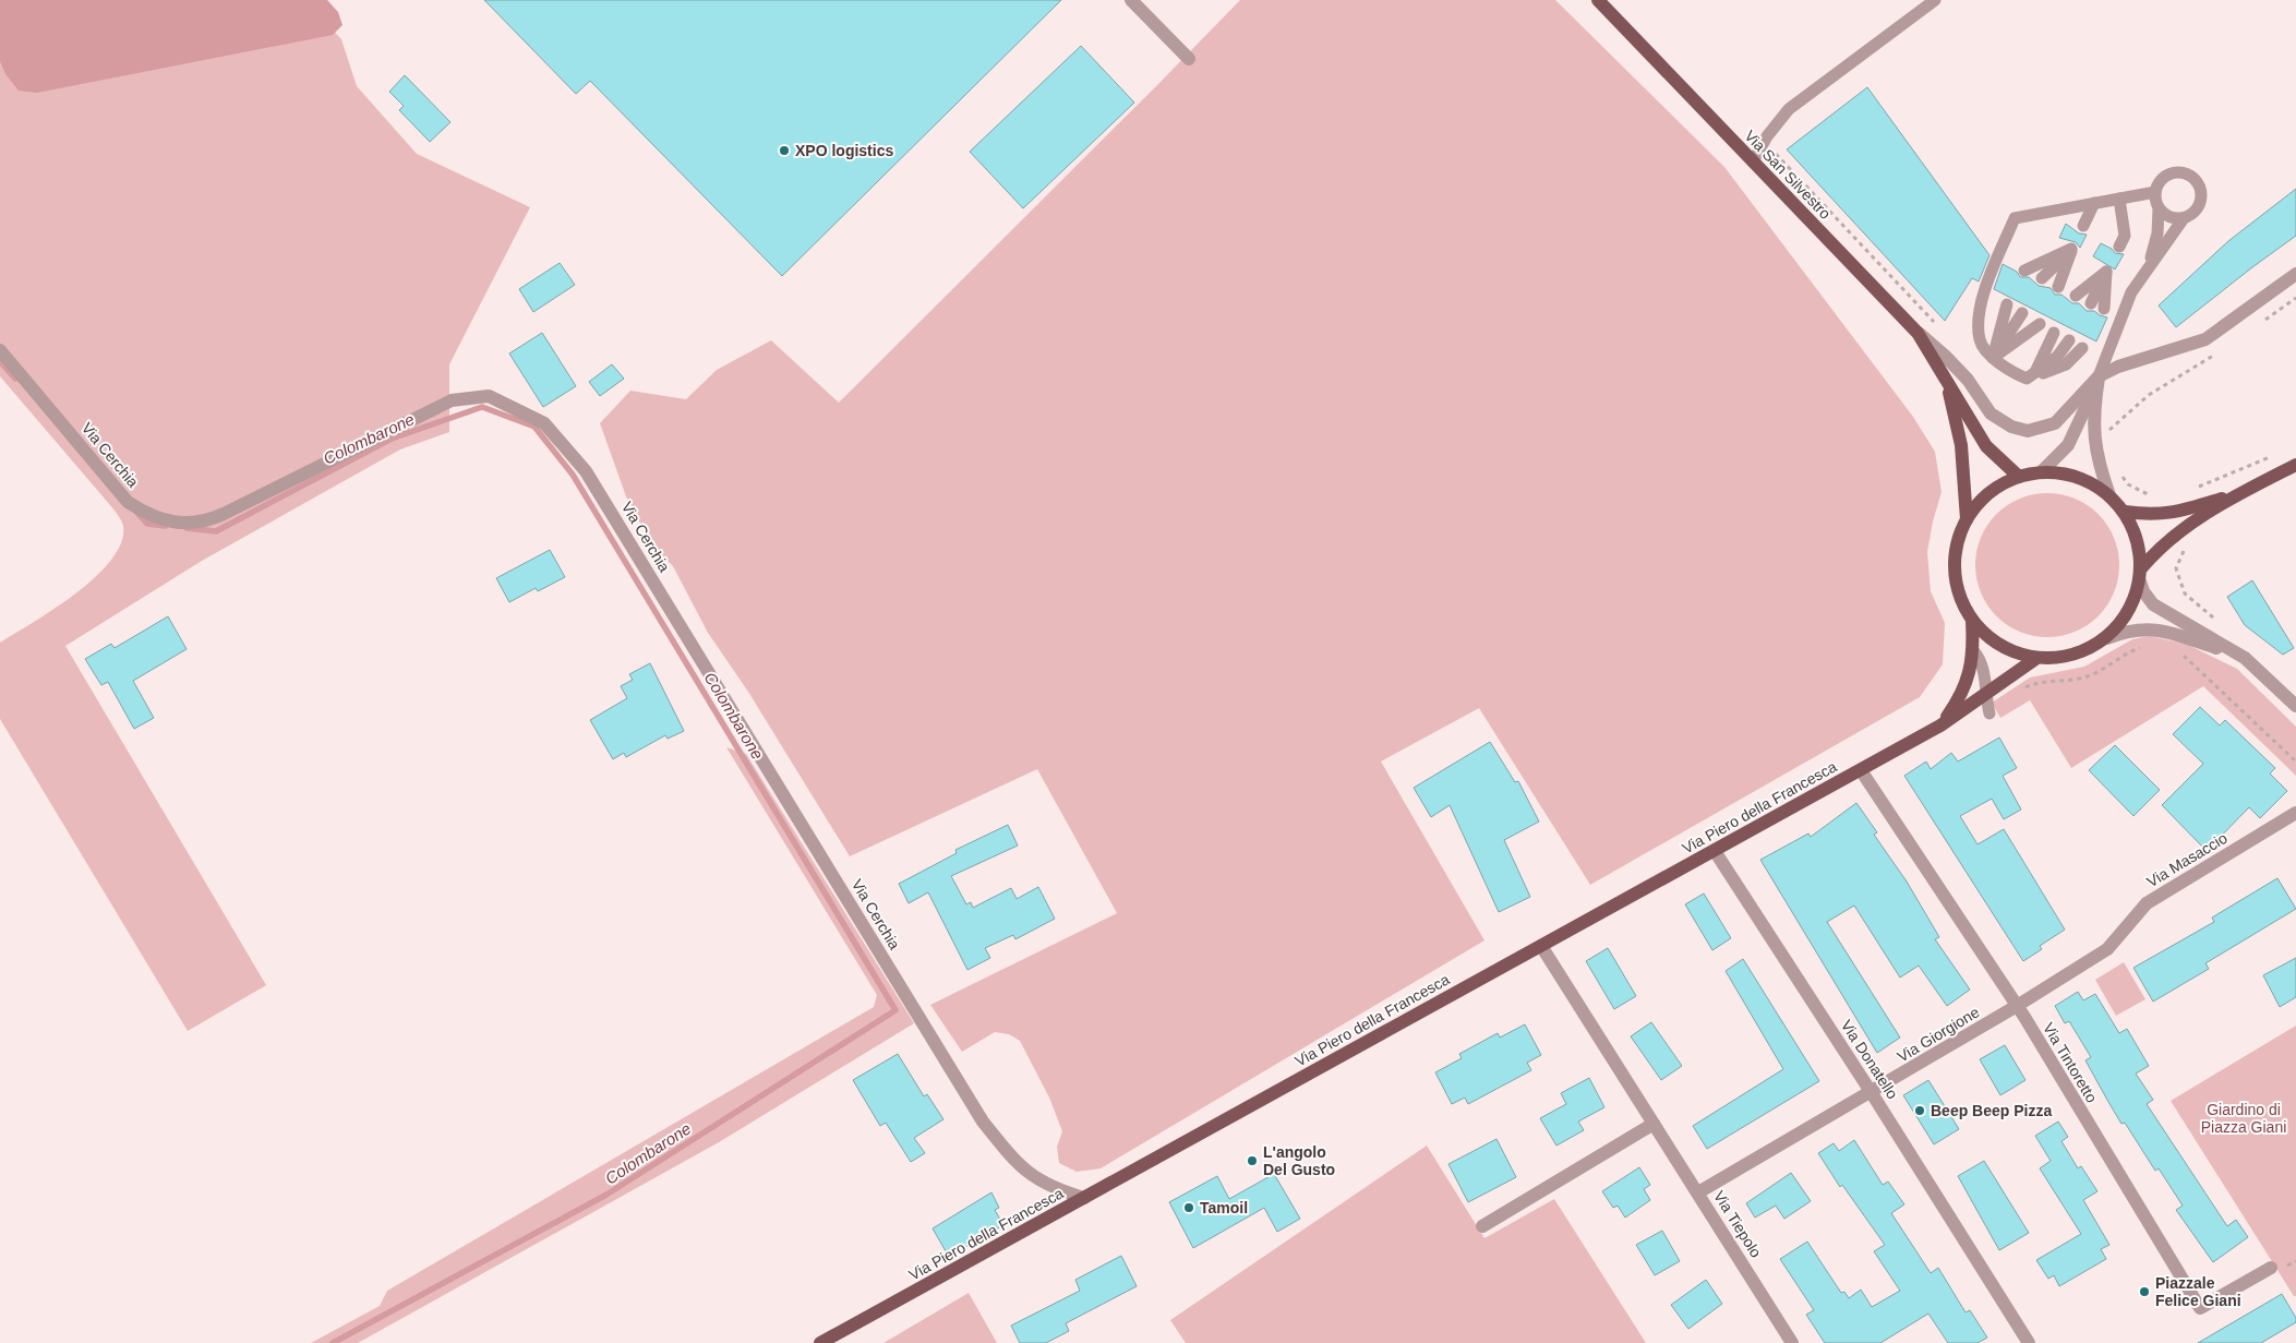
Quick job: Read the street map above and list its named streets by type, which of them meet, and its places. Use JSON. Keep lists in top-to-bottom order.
{
  "streets": {
    "main road": ["Via San Silvestro", "Via Piero della Francesca"],
    "street": [
      "Via Cerchia",
      "Via Masaccio",
      "Via Giorgione",
      "Via Donatello",
      "Via Tintoretto",
      "Via Tiepolo"
    ]
  },
  "crossings": [
    ["Via San Silvestro", "Via Piero della Francesca"],
    ["Via Cerchia", "Via Piero della Francesca"],
    ["Via Piero della Francesca", "Via Donatello"],
    ["Via Piero della Francesca", "Via Tintoretto"],
    ["Via Piero della Francesca", "Via Tiepolo"],
    ["Via Masaccio", "Via Giorgione"],
    ["Via Giorgione", "Via Donatello"],
    ["Via Giorgione", "Via Tintoretto"],
    ["Via Giorgione", "Via Tiepolo"]
  ],
  "water": ["Colombarone"],
  "parks": ["Giardino di Piazza Giani"],
  "places": [
    "XPO logistics",
    "Beep Beep Pizza",
    "L'angolo Del Gusto",
    "Tamoil",
    "Piazzale Felice Giani"
  ]
}
